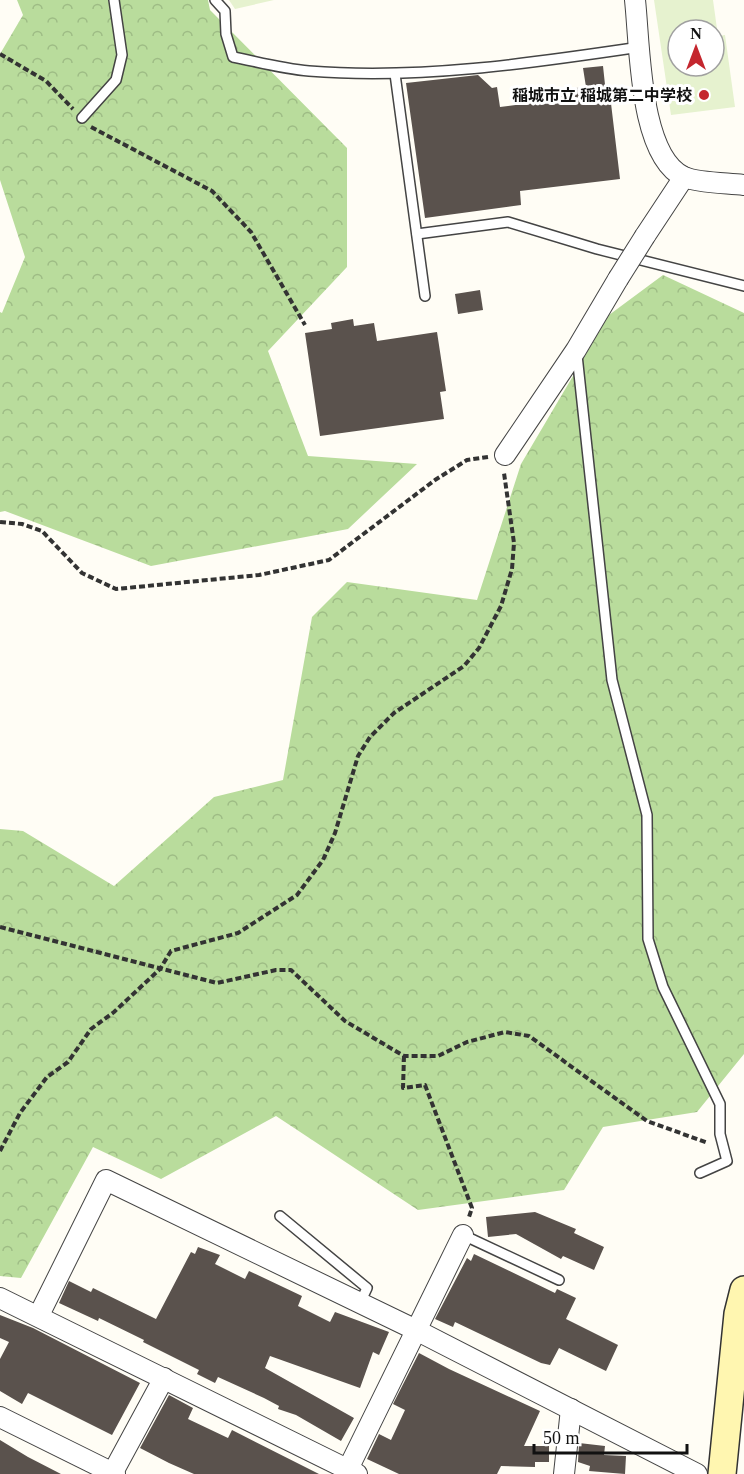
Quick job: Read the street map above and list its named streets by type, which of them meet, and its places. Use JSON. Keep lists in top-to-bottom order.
{
  "places": ["稲城市立 稲城第二中学校"],
  "scale_bar": "50 m",
  "north": "top"
}
